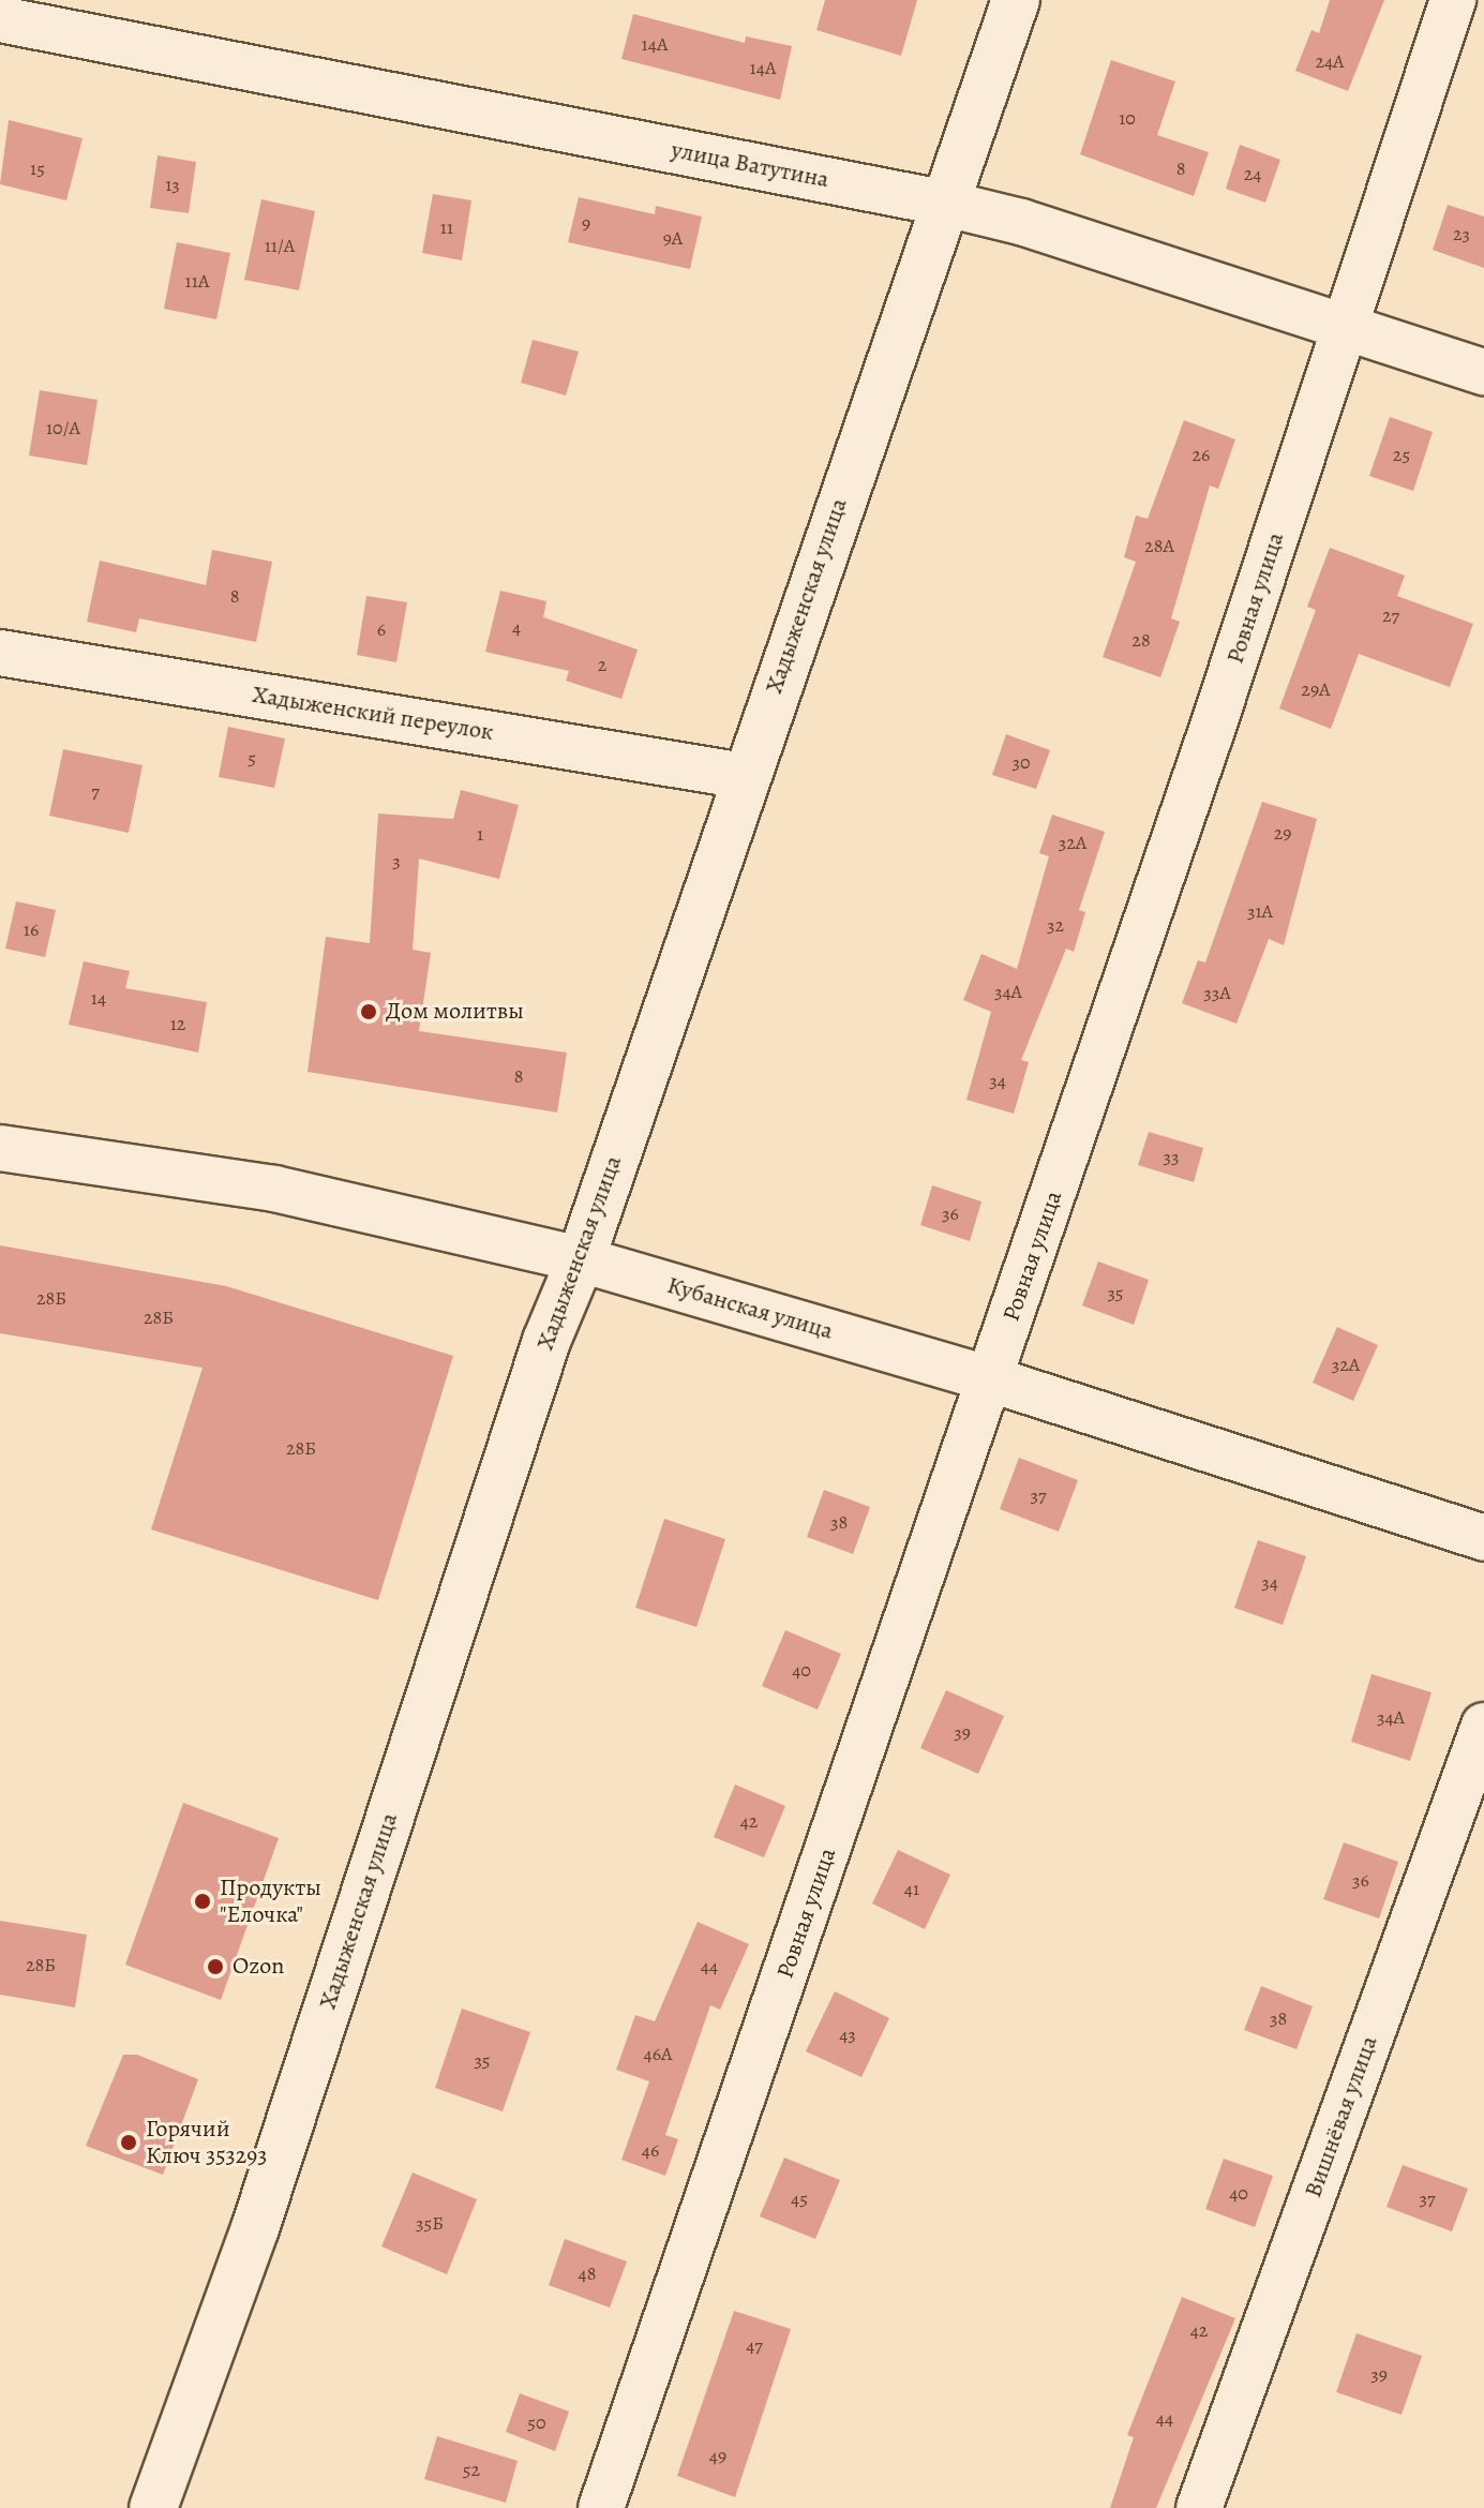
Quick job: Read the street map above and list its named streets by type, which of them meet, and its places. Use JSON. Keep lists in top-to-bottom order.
{
  "streets": {
    "main road": ["Хадыженская улица"],
    "street": [
      "улица Ватутина",
      "Ровная улица",
      "Хадыженский переулок",
      "Кубанская улица",
      "Вишнёвая улица"
    ]
  },
  "crossings": [
    ["улица Ватутина", "Хадыженская улица"],
    ["улица Ватутина", "Ровная улица"],
    ["Хадыженская улица", "Хадыженский переулок"],
    ["Хадыженская улица", "Кубанская улица"],
    ["Ровная улица", "Кубанская улица"]
  ],
  "places": [
    "Дом молитвы",
    "Продукты \"Елочка\"",
    "Ozon",
    "Горячий Ключ 353293"
  ],
  "house_numbers": [
    "14А",
    "24А",
    "14А",
    "10",
    "15",
    "8",
    "24",
    "13",
    "9",
    "11",
    "23",
    "9А",
    "11/А",
    "11А",
    "10/А",
    "26",
    "25",
    "28А",
    "8",
    "27",
    "4",
    "6",
    "28",
    "2",
    "29А",
    "5",
    "30",
    "7",
    "29",
    "1",
    "32А",
    "3",
    "31А",
    "32",
    "16",
    "34А",
    "33А",
    "14",
    "12",
    "8",
    "34",
    "33",
    "36",
    "35",
    "28Б",
    "28Б",
    "32А",
    "28Б",
    "37",
    "38",
    "34",
    "40",
    "34А",
    "39",
    "42",
    "36",
    "41",
    "28Б",
    "44",
    "38",
    "43",
    "46А",
    "35",
    "46",
    "40",
    "45",
    "37",
    "35Б",
    "48",
    "42",
    "47",
    "39",
    "44",
    "50",
    "49",
    "52"
  ]
}
